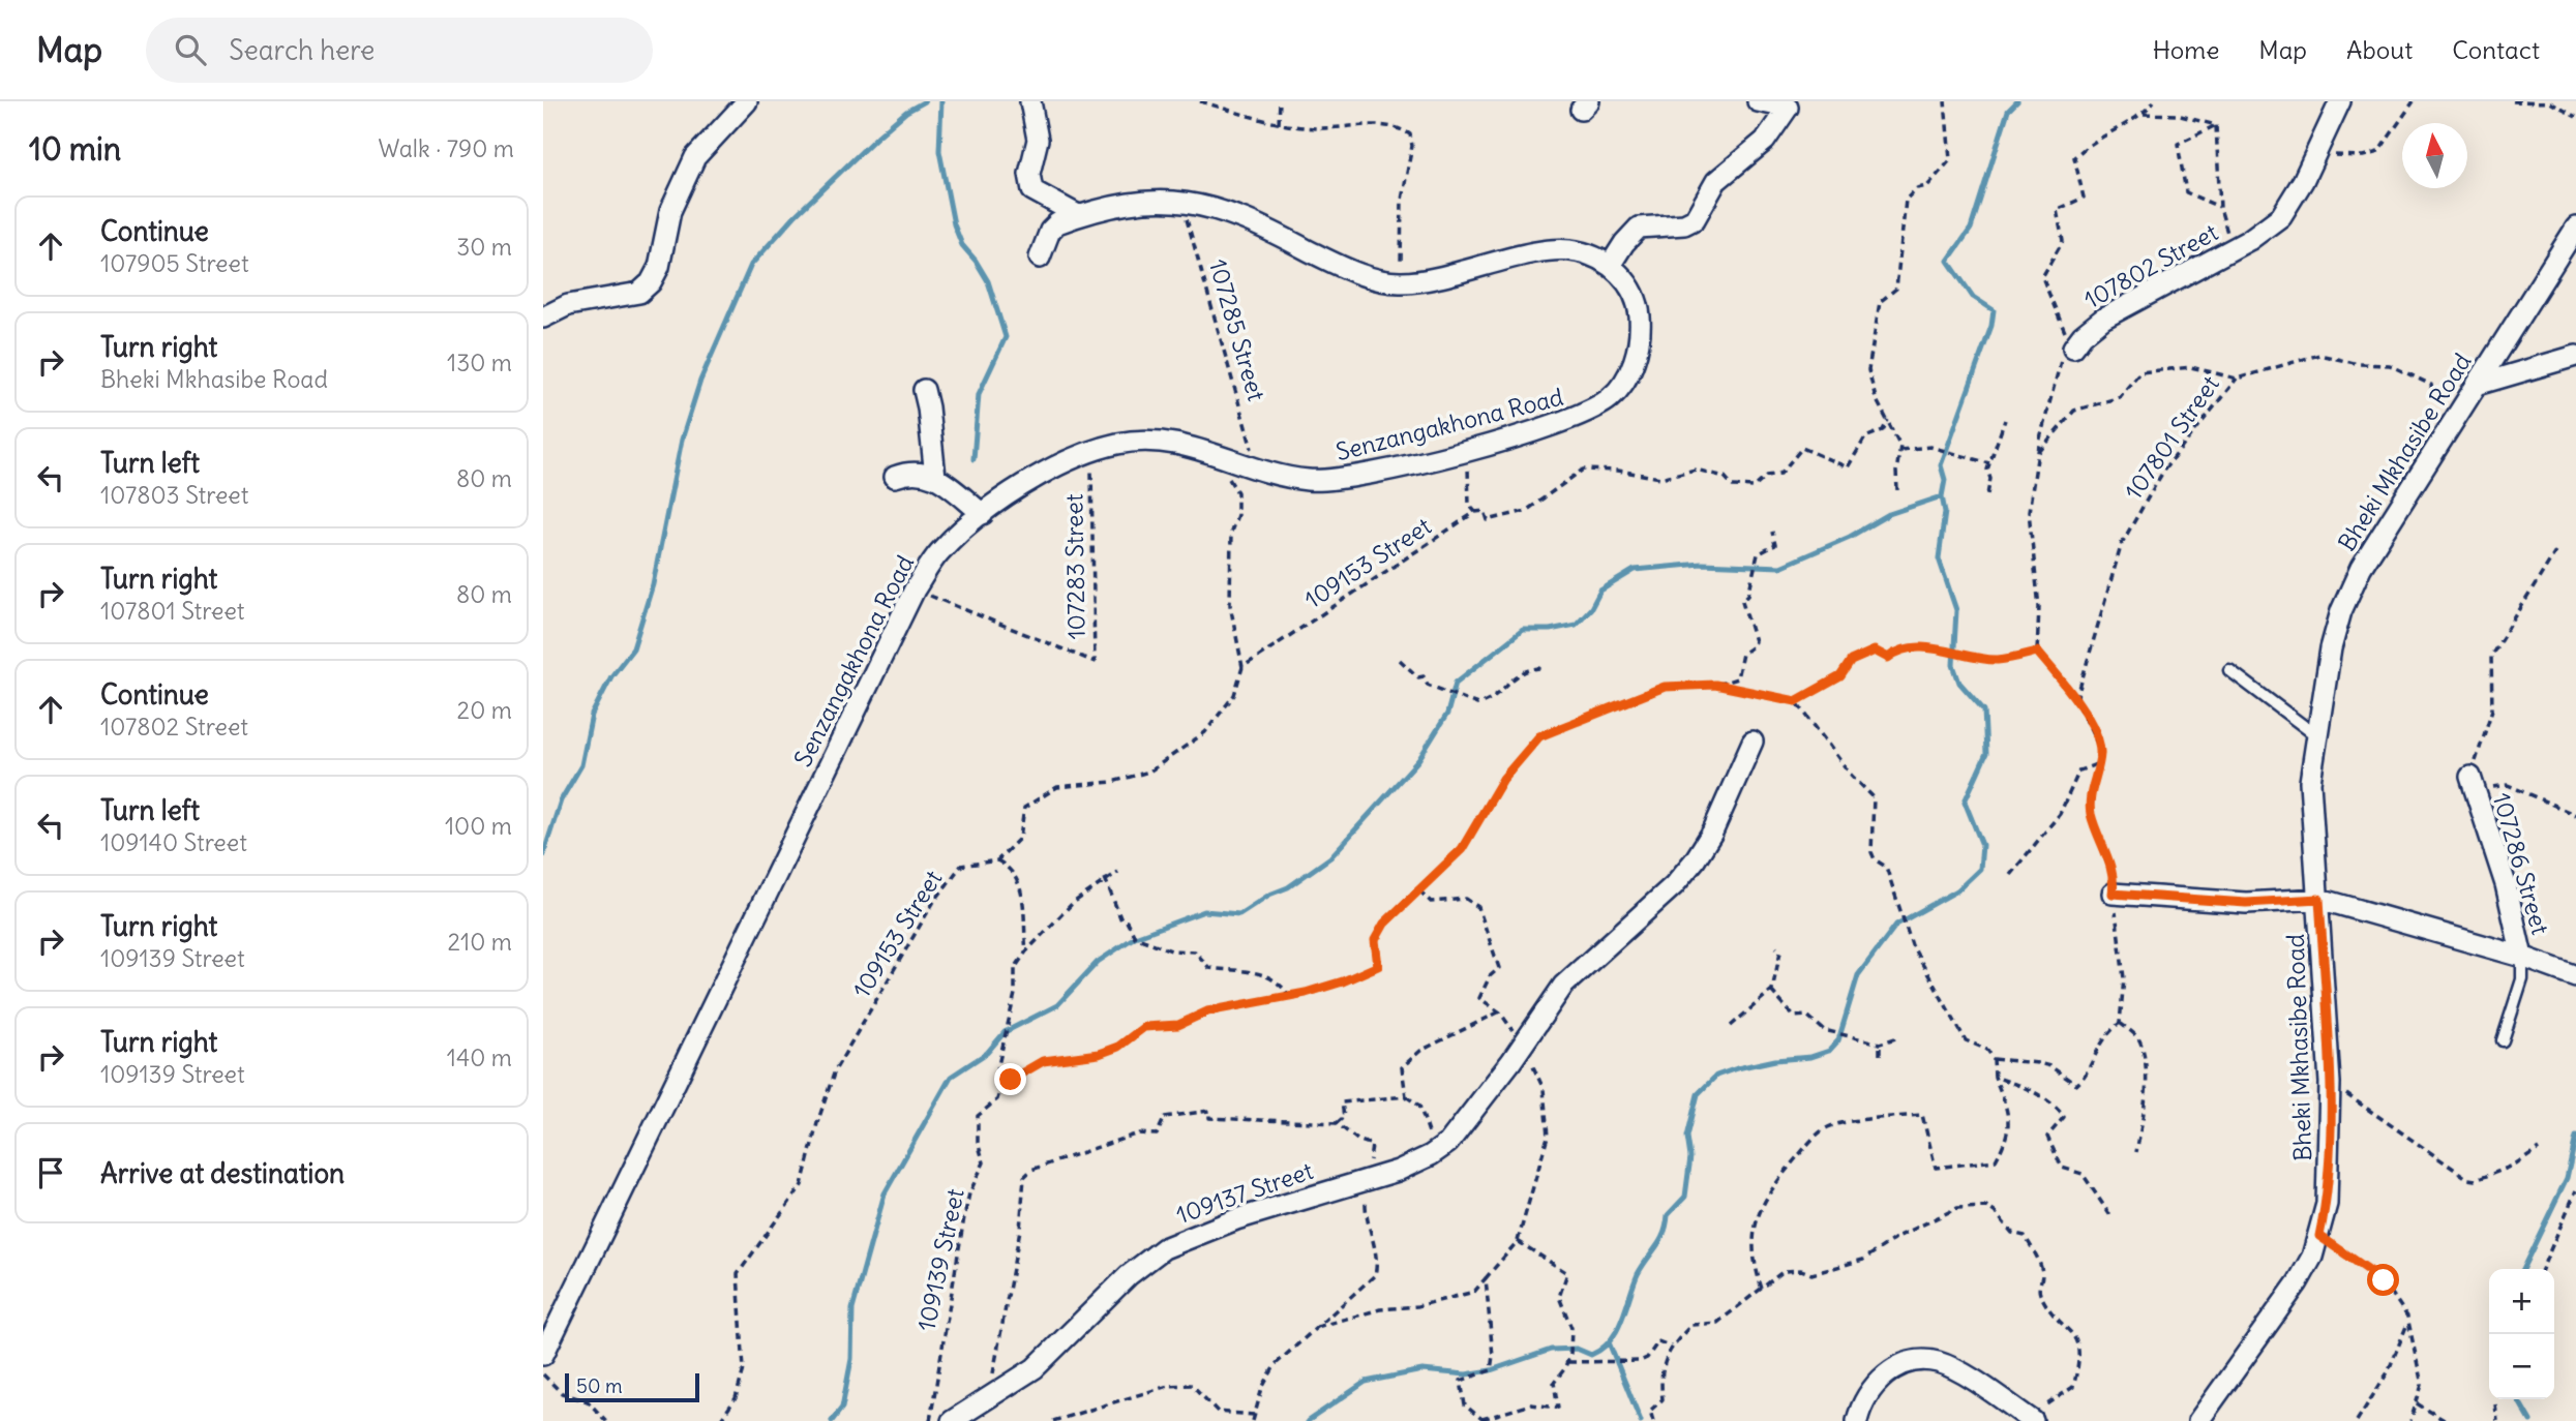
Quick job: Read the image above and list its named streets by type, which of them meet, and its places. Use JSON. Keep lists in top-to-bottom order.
{
  "streets": {
    "street": [
      "107802 Street",
      "Senzangakhona Road",
      "Bheki Mkhasibe Road",
      "107286 Street",
      "109137 Street"
    ],
    "path": [
      "107285 Street",
      "107801 Street",
      "109153 Street",
      "107283 Street",
      "109139 Street"
    ]
  },
  "crossings": [
    ["107285 Street", "Senzangakhona Road"],
    ["Senzangakhona Road", "107283 Street"]
  ],
  "scale_bar": "50 m",
  "north": "top",
  "page": {
    "header": "Map",
    "search": "Search here",
    "nav": [
      "Home",
      "Map",
      "About",
      "Contact"
    ],
    "heading": ["10 min", "Walk · 790 m"],
    "list": [
      ["Continue", "107905 Street", "30 m"],
      ["Turn right", "Bheki Mkhasibe Road", "130 m"],
      ["Turn left", "107803 Street", "80 m"],
      ["Turn right", "107801 Street", "80 m"],
      ["Continue", "107802 Street", "20 m"],
      ["Turn left", "109140 Street", "100 m"],
      ["Turn right", "109139 Street", "210 m"],
      ["Turn right", "109139 Street", "140 m"],
      "Arrive at destination"
    ],
    "map_buttons": ["+", "−"],
    "scale": "50 m"
  }
}
